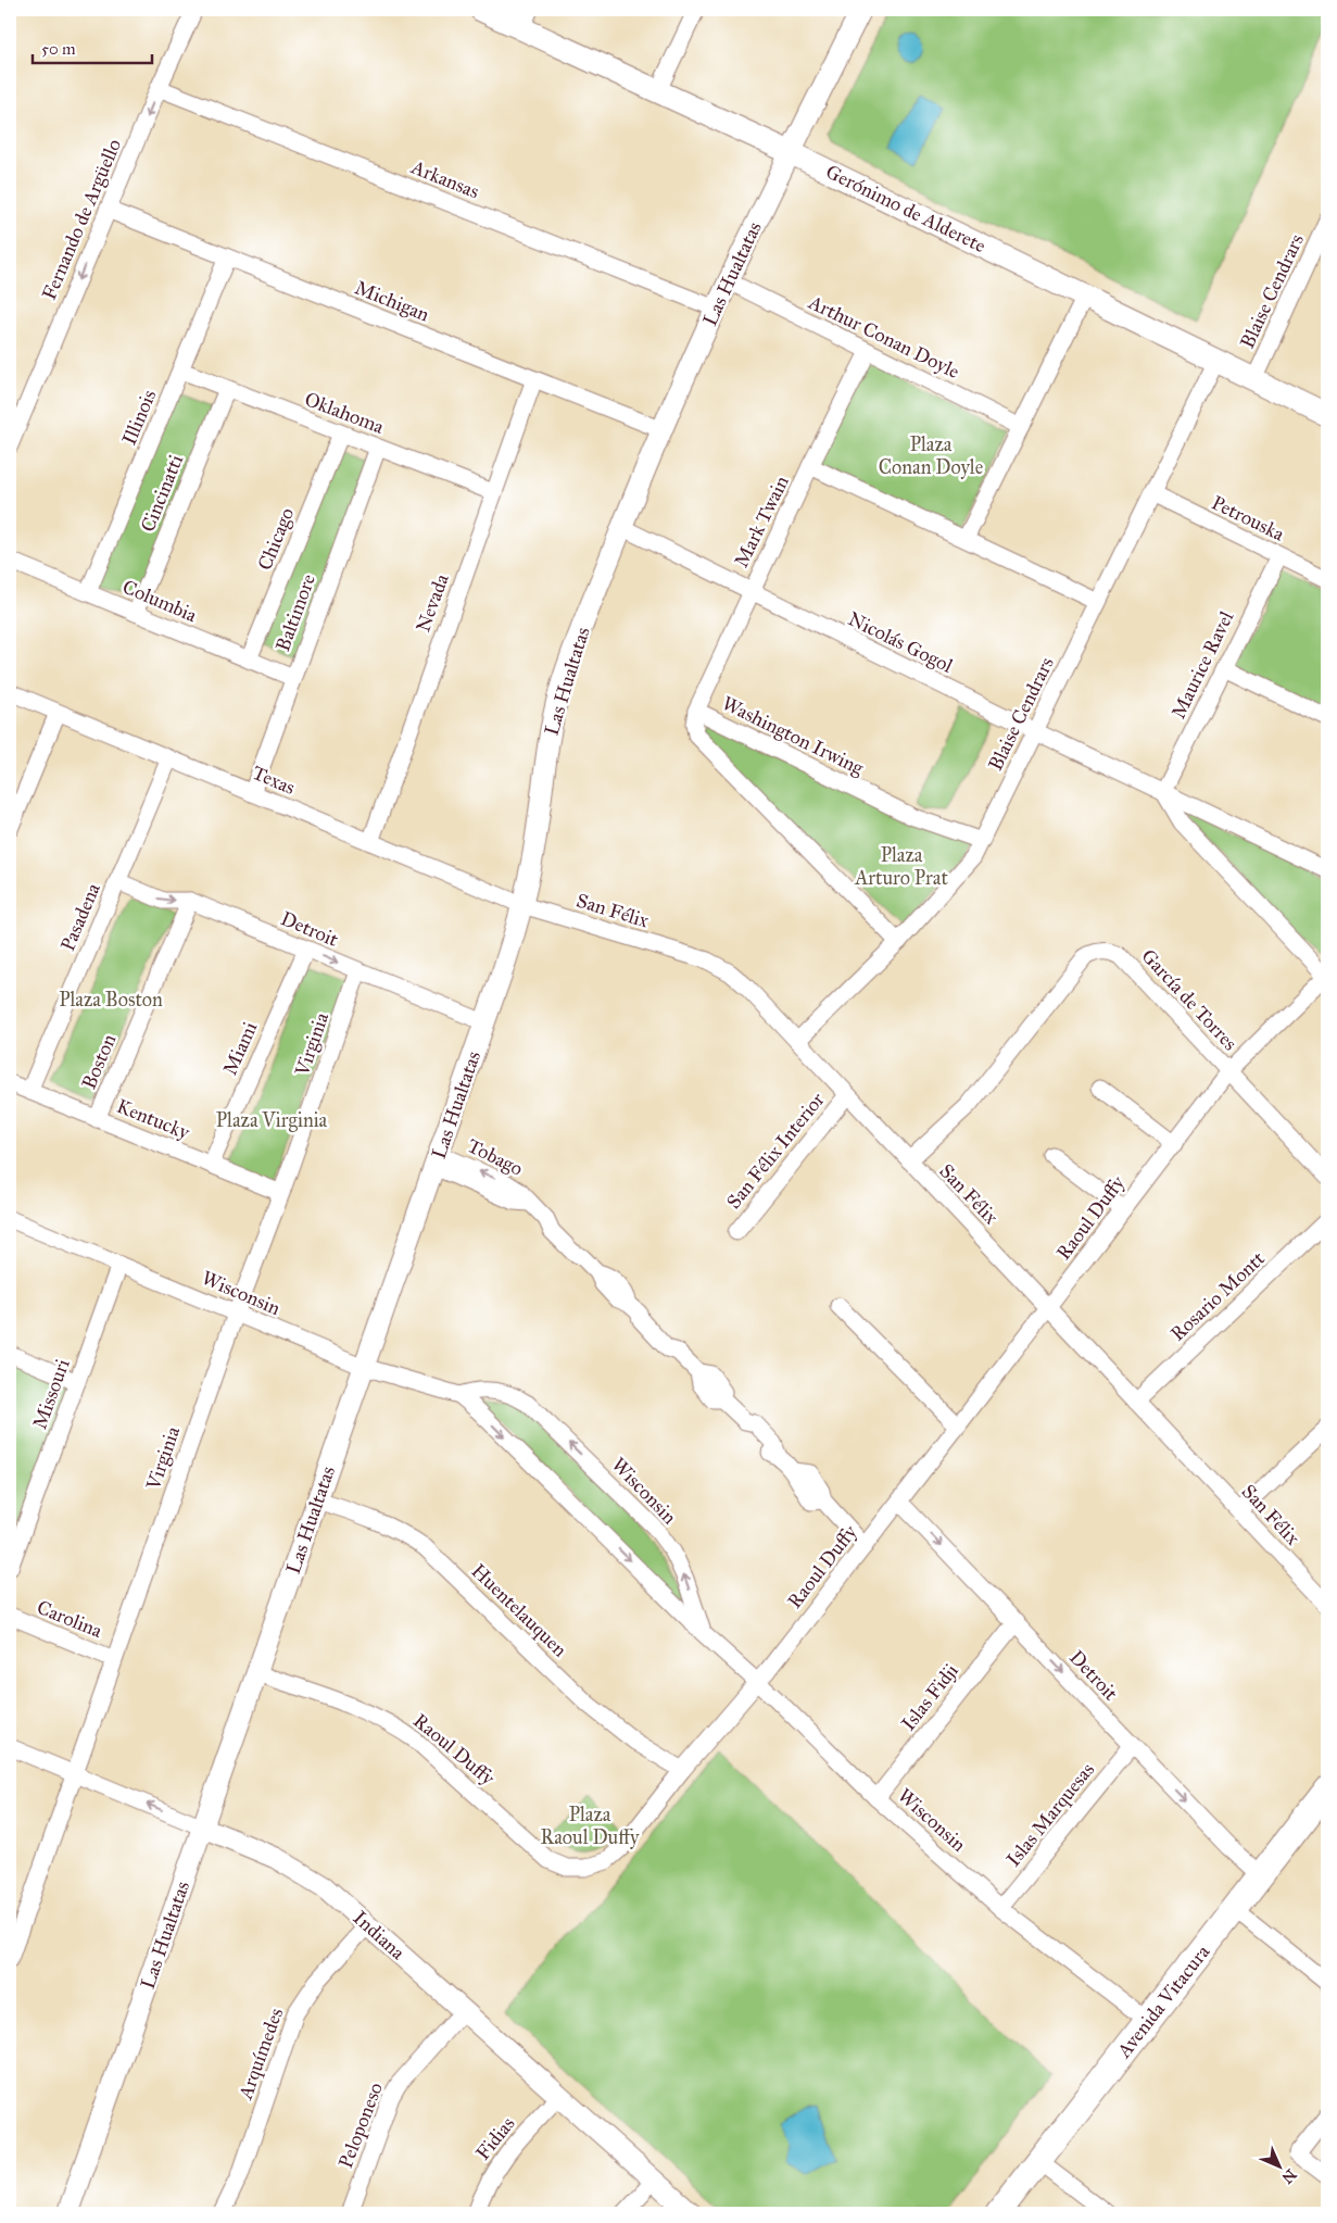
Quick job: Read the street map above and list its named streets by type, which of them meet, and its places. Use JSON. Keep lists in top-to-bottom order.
{
  "streets": {
    "main road": ["Gerónimo de Alderete", "Avenida Vitacura"],
    "street": [
      "Arkansas",
      "Fernando de Argüello",
      "Las Hualtatas",
      "Blaise Cendrars",
      "Michigan",
      "Arthur Conan Doyle",
      "Oklahoma",
      "Illinois",
      "Cincinatti",
      "Petrouska",
      "Mark Twain",
      "Chicago",
      "Columbia",
      "Nevada",
      "Baltimore",
      "Nicolás Gogol",
      "Maurice Ravel",
      "Washington Irwing",
      "Texas",
      "San Félix",
      "Pasadena",
      "Detroit",
      "García de Torres",
      "Virginia",
      "Miami",
      "Boston",
      "Kentucky",
      "San Félix Interior",
      "Tobago",
      "Raoul Duffy",
      "Wisconsin",
      "Rosario Montt",
      "Missouri",
      "Huentelauquen",
      "Carolina",
      "Islas Fidji",
      "Islas Marquesas",
      "Indiana",
      "Arquímedes",
      "Peloponeso",
      "Fidias"
    ]
  },
  "crossings": [
    ["Arkansas", "Fernando de Argüello"],
    ["Arkansas", "Las Hualtatas"],
    ["Gerónimo de Alderete", "Las Hualtatas"],
    ["Gerónimo de Alderete", "Blaise Cendrars"],
    ["Fernando de Argüello", "Michigan"],
    ["Las Hualtatas", "Michigan"],
    ["Las Hualtatas", "Arthur Conan Doyle"],
    ["Las Hualtatas", "Nicolás Gogol"],
    ["Las Hualtatas", "Texas"],
    ["Las Hualtatas", "San Félix"],
    ["Las Hualtatas", "Detroit"],
    ["Las Hualtatas", "Tobago"],
    ["Las Hualtatas", "Raoul Duffy"],
    ["Las Hualtatas", "Wisconsin"],
    ["Las Hualtatas", "Huentelauquen"],
    ["Las Hualtatas", "Indiana"],
    ["Blaise Cendrars", "Petrouska"],
    ["Blaise Cendrars", "Nicolás Gogol"],
    ["Blaise Cendrars", "Washington Irwing"],
    ["Blaise Cendrars", "San Félix"],
    ["Michigan", "Illinois"],
    ["Michigan", "Nevada"],
    ["Arthur Conan Doyle", "Mark Twain"],
    ["Oklahoma", "Illinois"],
    ["Oklahoma", "Cincinatti"],
    ["Oklahoma", "Chicago"],
    ["Oklahoma", "Nevada"],
    ["Oklahoma", "Baltimore"],
    ["Illinois", "Columbia"],
    ["Cincinatti", "Columbia"],
    ["Petrouska", "Maurice Ravel"],
    ["Mark Twain", "Nicolás Gogol"],
    ["Mark Twain", "Washington Irwing"],
    ["Chicago", "Columbia"],
    ["Columbia", "Baltimore"],
    ["Nevada", "Texas"],
    ["Baltimore", "Texas"],
    ["Nicolás Gogol", "Maurice Ravel"],
    ["Texas", "San Félix"],
    ["Texas", "Pasadena"],
    ["San Félix", "García de Torres"],
    ["San Félix", "San Félix Interior"],
    ["San Félix", "Raoul Duffy"],
    ["San Félix", "Rosario Montt"],
    ["Pasadena", "Detroit"],
    ["Pasadena", "Kentucky"],
    ["Detroit", "Virginia"],
    ["Detroit", "Miami"],
    ["Detroit", "Boston"],
    ["Detroit", "Raoul Duffy"],
    ["Detroit", "Islas Fidji"],
    ["Detroit", "Islas Marquesas"],
    ["Detroit", "Avenida Vitacura"],
    ["García de Torres", "Raoul Duffy"],
    ["Virginia", "Kentucky"],
    ["Virginia", "Wisconsin"],
    ["Virginia", "Carolina"],
    ["Virginia", "Indiana"],
    ["Miami", "Kentucky"],
    ["Boston", "Kentucky"],
    ["Tobago", "Raoul Duffy"],
    ["Raoul Duffy", "Wisconsin"],
    ["Raoul Duffy", "Huentelauquen"],
    ["Wisconsin", "Missouri"],
    ["Wisconsin", "Islas Fidji"],
    ["Wisconsin", "Islas Marquesas"],
    ["Wisconsin", "Avenida Vitacura"],
    ["Indiana", "Arquímedes"],
    ["Indiana", "Peloponeso"],
    ["Indiana", "Fidias"]
  ],
  "one_way": ["Fernando de Argüello", "Detroit"],
  "parks": [
    "Plaza Conan Doyle",
    "Plaza Arturo Prat",
    "Plaza Boston",
    "Plaza Virginia",
    "Plaza Raoul Duffy"
  ],
  "scale_bar": "50 m",
  "north": "bottom right"
}
